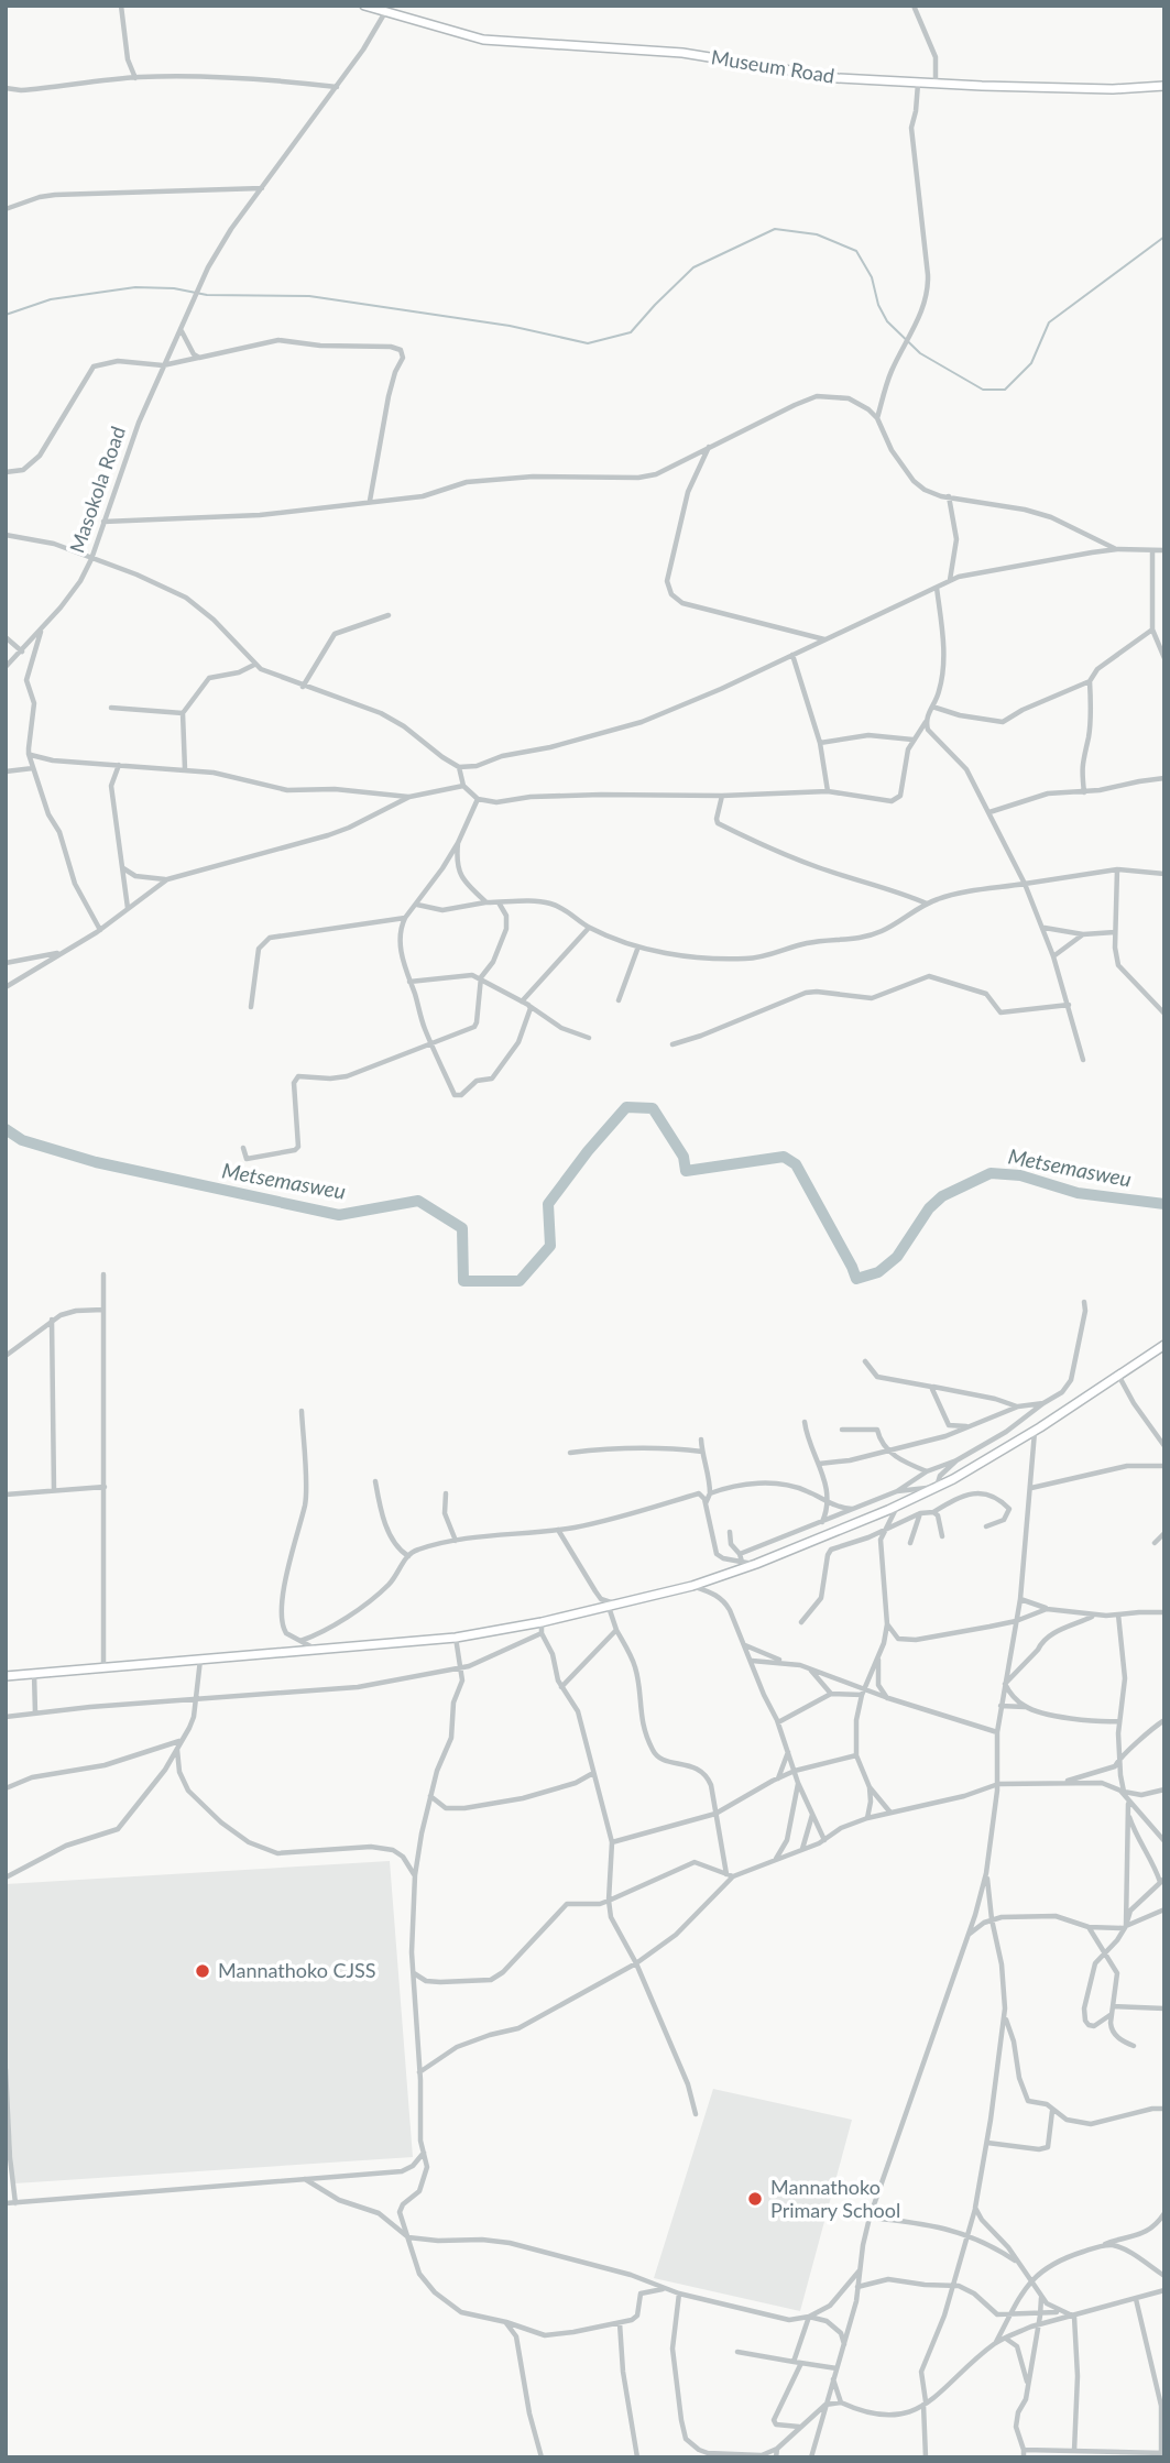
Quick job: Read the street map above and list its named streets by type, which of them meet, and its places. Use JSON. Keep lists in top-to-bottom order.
{
  "streets": {
    "street": ["Museum Road", "Masokola Road"]
  },
  "water": ["Metsemasweu"],
  "places": ["Mannathoko CJSS", "Mannathoko Primary School"]
}
